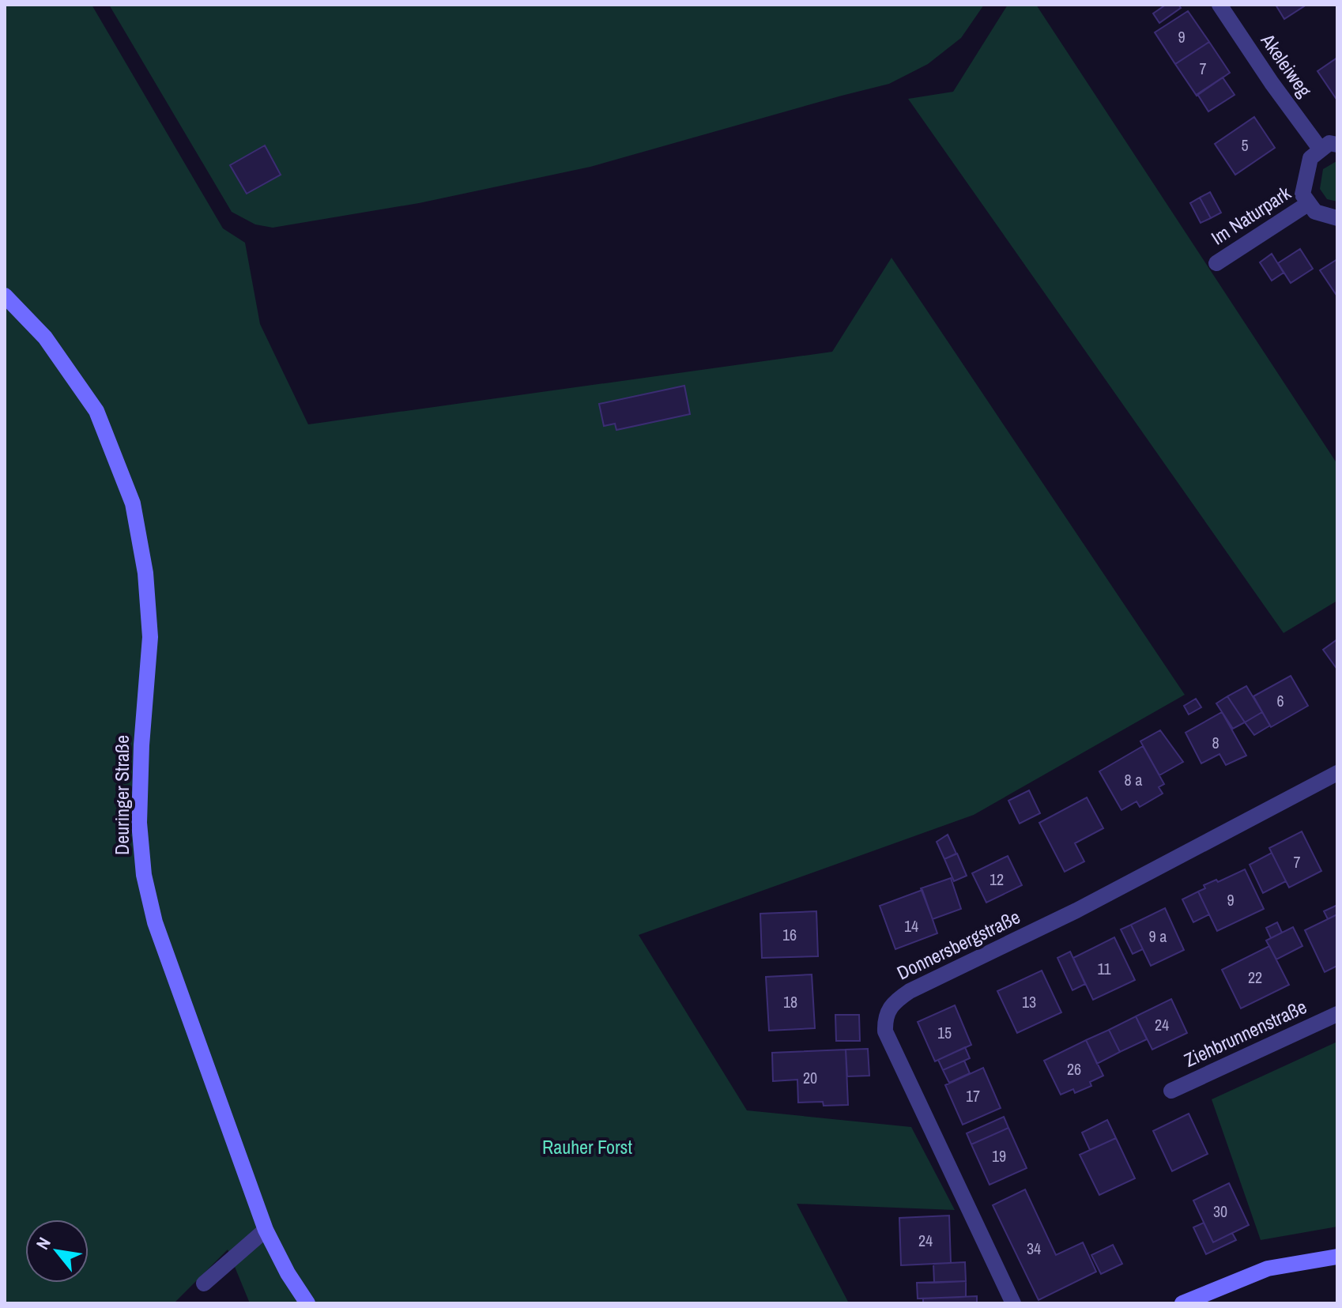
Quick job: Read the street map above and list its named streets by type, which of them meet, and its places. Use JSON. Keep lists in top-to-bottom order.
{
  "streets": {
    "street": [
      "Akeleiweg",
      "Im Naturpark",
      "Deuringer Straße",
      "Donnersbergstraße",
      "Ziehbrunnenstraße"
    ]
  },
  "crossings": [
    ["Akeleiweg", "Im Naturpark"]
  ],
  "parks": ["Rauher Forst"],
  "house_numbers": [
    "9",
    "7",
    "5",
    "6",
    "8",
    "8 a",
    "7",
    "12",
    "9",
    "14",
    "16",
    "9 a",
    "11",
    "22",
    "18",
    "13",
    "24",
    "15",
    "26",
    "20",
    "17",
    "19",
    "30",
    "24",
    "34"
  ],
  "north": "top left"
}
